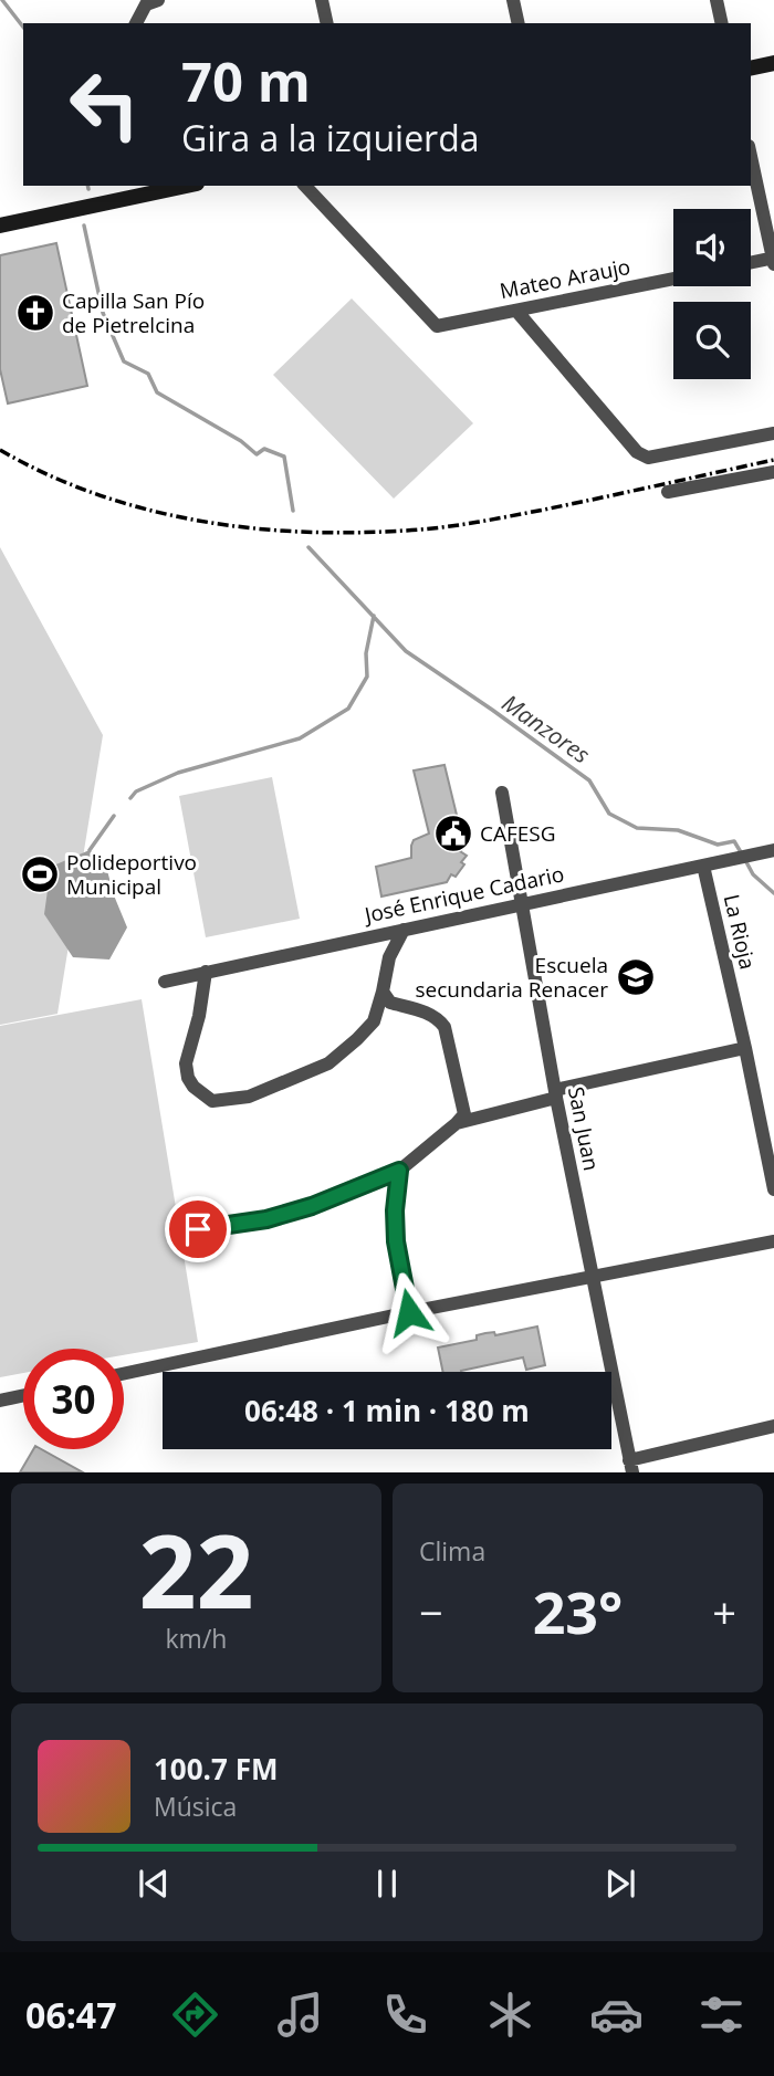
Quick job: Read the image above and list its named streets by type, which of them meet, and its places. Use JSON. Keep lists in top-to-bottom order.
{
  "streets": {
    "street": [
      "Mateo Araujo",
      "José Enrique Cadario",
      "La Rioja",
      "San Juan"
    ]
  },
  "crossings": [
    ["José Enrique Cadario", "La Rioja"],
    ["José Enrique Cadario", "San Juan"]
  ],
  "water": ["Manzores"],
  "places": {
    "church": ["Capilla San Pío de Pietrelcina"],
    "public building": ["CAFESG"],
    "sports": ["Polideportivo Municipal"],
    "school or university": ["Escuela secundaria Renacer"]
  },
  "page": {
    "turn": ["70 m", "Gira a la izquierda"],
    "limit": "30",
    "trip": "06:48 · 1 min · 180 m",
    "tile": [
      ["22", "km/h"],
      "Clima"
    ],
    "heat": ["−", "23°", "+"],
    "song": ["100.7 FM", "Música"],
    "tabs": "06:47"
  }
}
